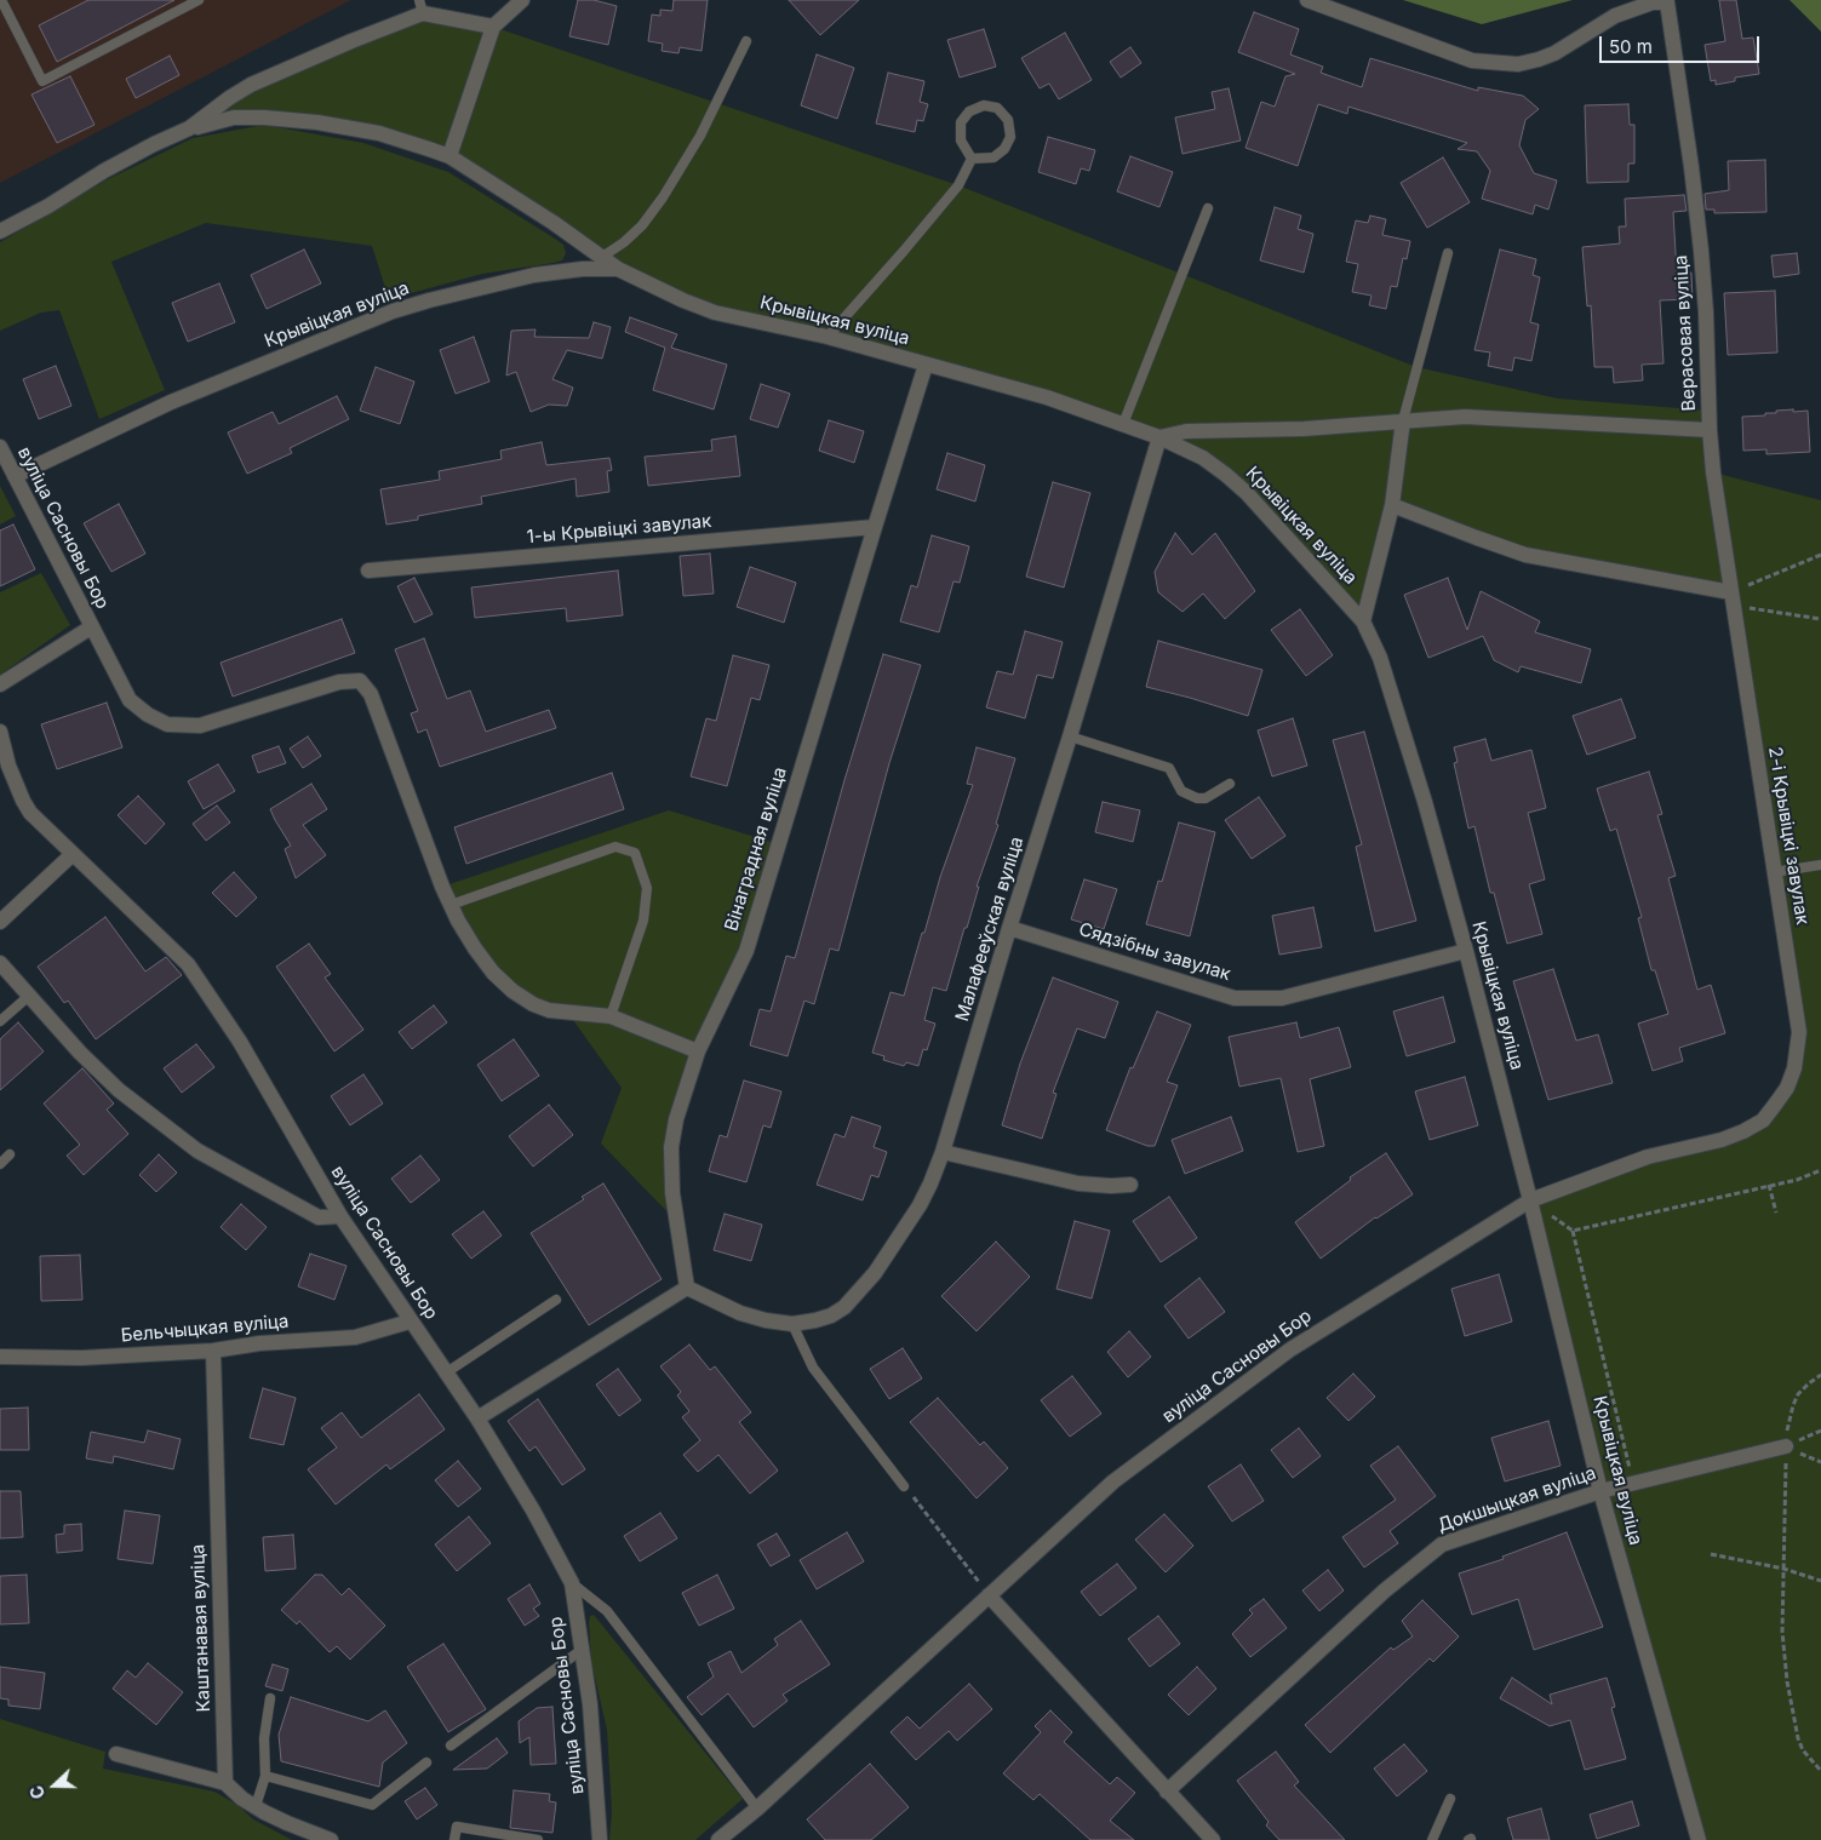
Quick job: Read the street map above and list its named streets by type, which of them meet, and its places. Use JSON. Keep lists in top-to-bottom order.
{
  "streets": {
    "street": [
      "Крывіцкая вуліца",
      "Верасовая вуліца",
      "вуліца Сасновы Бор",
      "1-ы Крывіцкі завулак",
      "2-і Крывіцкі завулак",
      "Вінаградная вуліца",
      "Малафееўская вуліца",
      "Сядзібны завулак",
      "Бельчыцкая вуліца",
      "Докшыцкая вуліца",
      "Каштанавая вуліца"
    ]
  },
  "crossings": [
    ["Крывіцкая вуліца", "Верасовая вуліца"],
    ["Крывіцкая вуліца", "вуліца Сасновы Бор"],
    ["Крывіцкая вуліца", "2-і Крывіцкі завулак"],
    ["Крывіцкая вуліца", "Вінаградная вуліца"],
    ["Крывіцкая вуліца", "Малафееўская вуліца"],
    ["Крывіцкая вуліца", "Сядзібны завулак"],
    ["Крывіцкая вуліца", "Докшыцкая вуліца"],
    ["Верасовая вуліца", "2-і Крывіцкі завулак"],
    ["Верасовая вуліца", "Малафееўская вуліца"],
    ["вуліца Сасновы Бор", "2-і Крывіцкі завулак"],
    ["вуліца Сасновы Бор", "Бельчыцкая вуліца"],
    ["1-ы Крывіцкі завулак", "Вінаградная вуліца"],
    ["Вінаградная вуліца", "Малафееўская вуліца"],
    ["Малафееўская вуліца", "Сядзібны завулак"],
    ["Бельчыцкая вуліца", "Каштанавая вуліца"]
  ],
  "scale_bar": "50 m",
  "north": "left"
}
